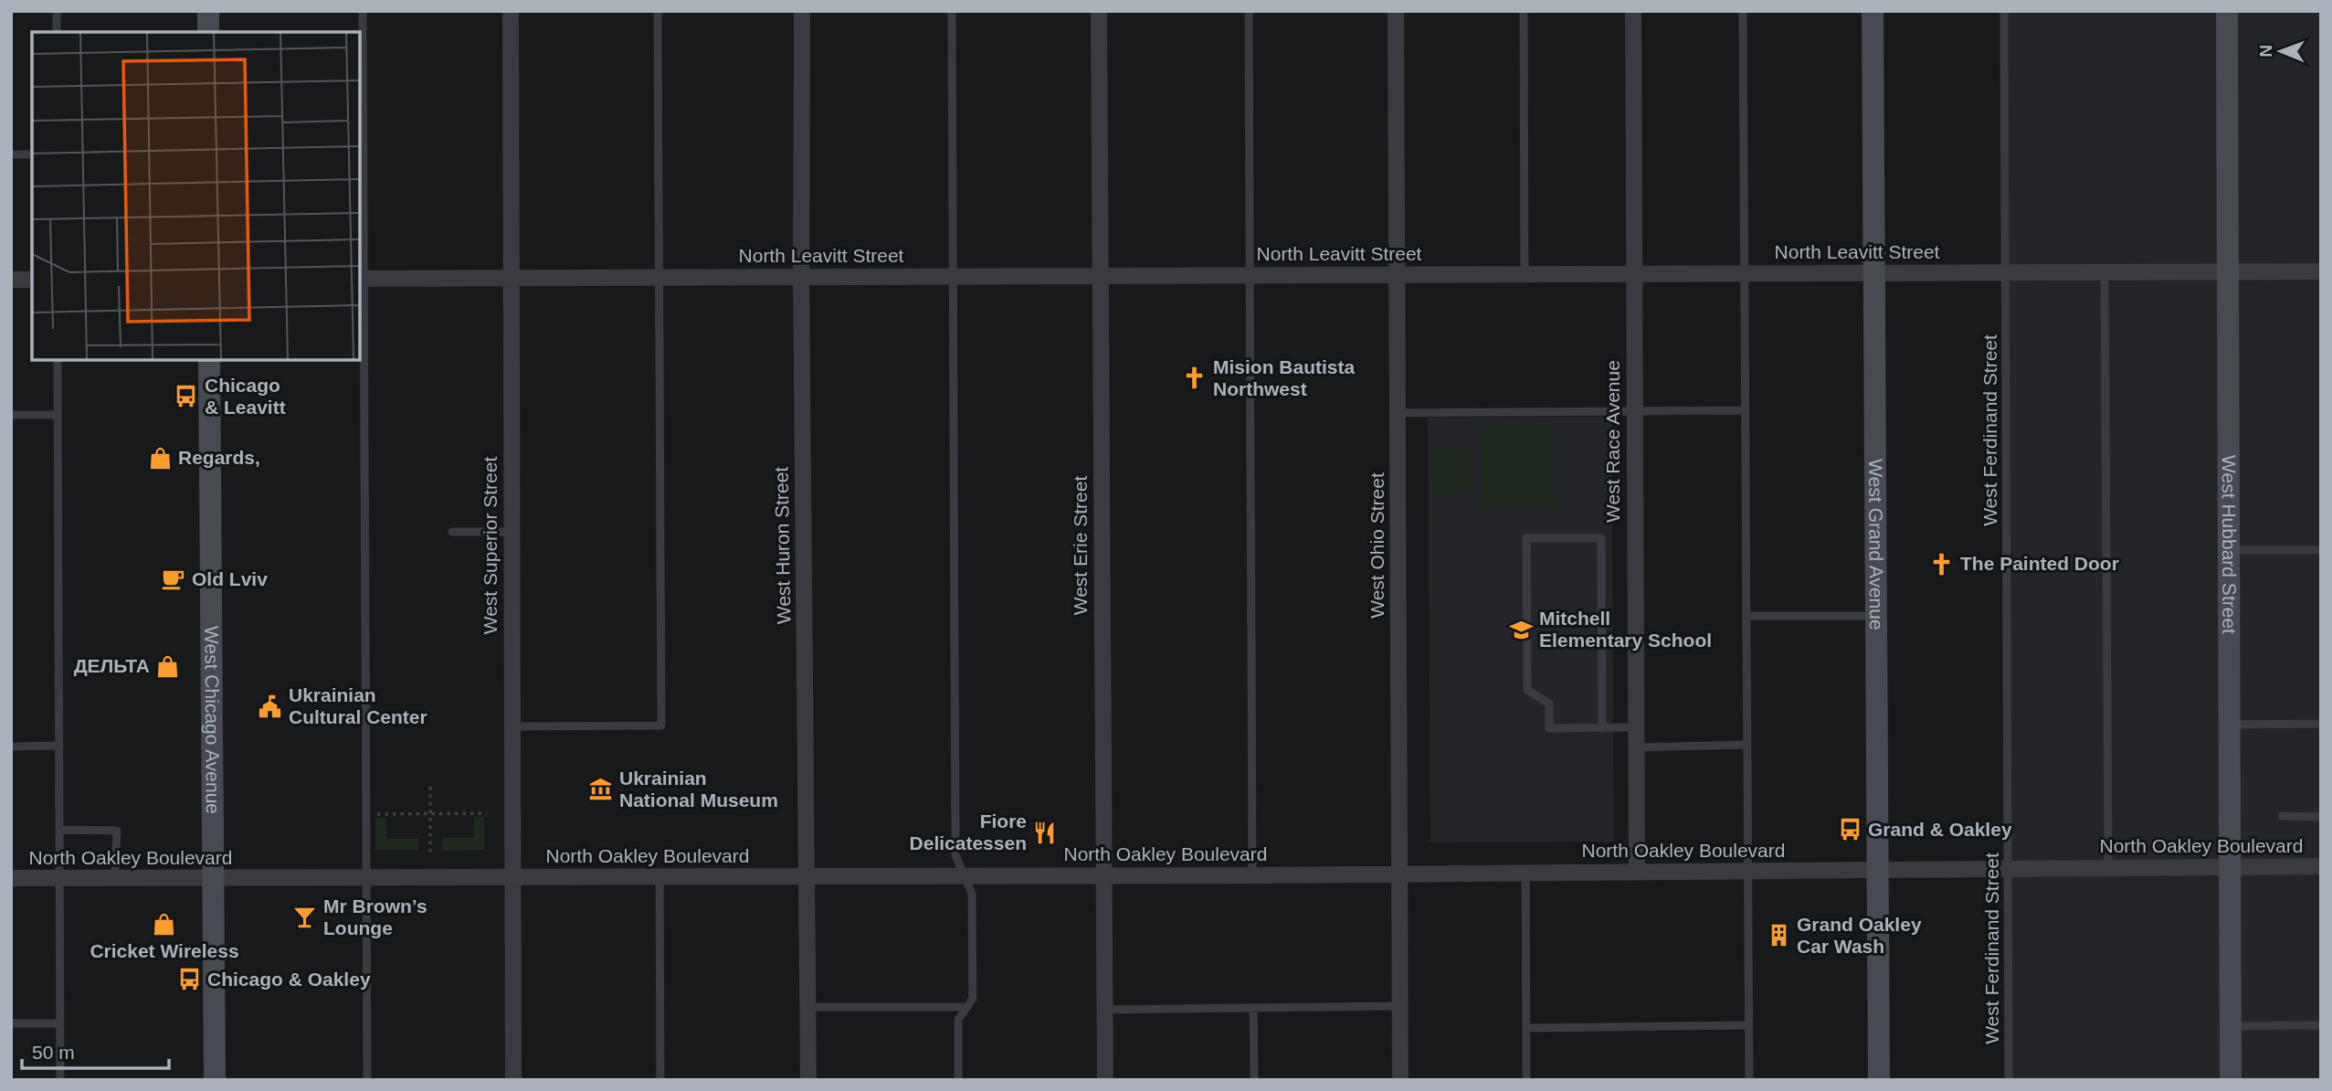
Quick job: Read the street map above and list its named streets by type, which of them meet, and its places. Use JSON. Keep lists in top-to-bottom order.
{
  "streets": {
    "main road": ["West Grand Avenue", "West Hubbard Street", "West Chicago Avenue"],
    "street": [
      "North Leavitt Street",
      "West Race Avenue",
      "West Superior Street",
      "West Huron Street",
      "West Erie Street",
      "West Ohio Street",
      "North Oakley Boulevard"
    ],
    "lane": ["West Ferdinand Street"]
  },
  "crossings": [
    ["North Leavitt Street", "West Ferdinand Street"],
    ["North Leavitt Street", "West Race Avenue"],
    ["North Leavitt Street", "West Superior Street"],
    ["North Leavitt Street", "West Huron Street"],
    ["North Leavitt Street", "West Erie Street"],
    ["North Leavitt Street", "West Ohio Street"],
    ["North Leavitt Street", "West Grand Avenue"],
    ["North Leavitt Street", "West Hubbard Street"],
    ["West Ferdinand Street", "North Oakley Boulevard"],
    ["West Race Avenue", "North Oakley Boulevard"],
    ["West Superior Street", "North Oakley Boulevard"],
    ["West Huron Street", "North Oakley Boulevard"],
    ["West Erie Street", "North Oakley Boulevard"],
    ["West Ohio Street", "North Oakley Boulevard"],
    ["West Grand Avenue", "North Oakley Boulevard"],
    ["West Hubbard Street", "North Oakley Boulevard"],
    ["West Chicago Avenue", "North Oakley Boulevard"]
  ],
  "places": {
    "church": ["Mision Bautista Northwest", "The Painted Door"],
    "bus stop": ["Chicago & Leavitt", "Grand & Oakley", "Chicago & Oakley"],
    "shop": ["Regards,", "ДЕЛЬТА", "Cricket Wireless"],
    "cafe": ["Old Lviv"],
    "school or university": ["Mitchell Elementary School"],
    "public building": ["Ukrainian Cultural Center"],
    "museum": ["Ukrainian National Museum"],
    "restaurant": ["Fiore Delicatessen"],
    "bar": ["Mr Brown’s Lounge"],
    "building": ["Grand Oakley Car Wash"]
  },
  "scale_bar": "50 m",
  "north": "left"
}
